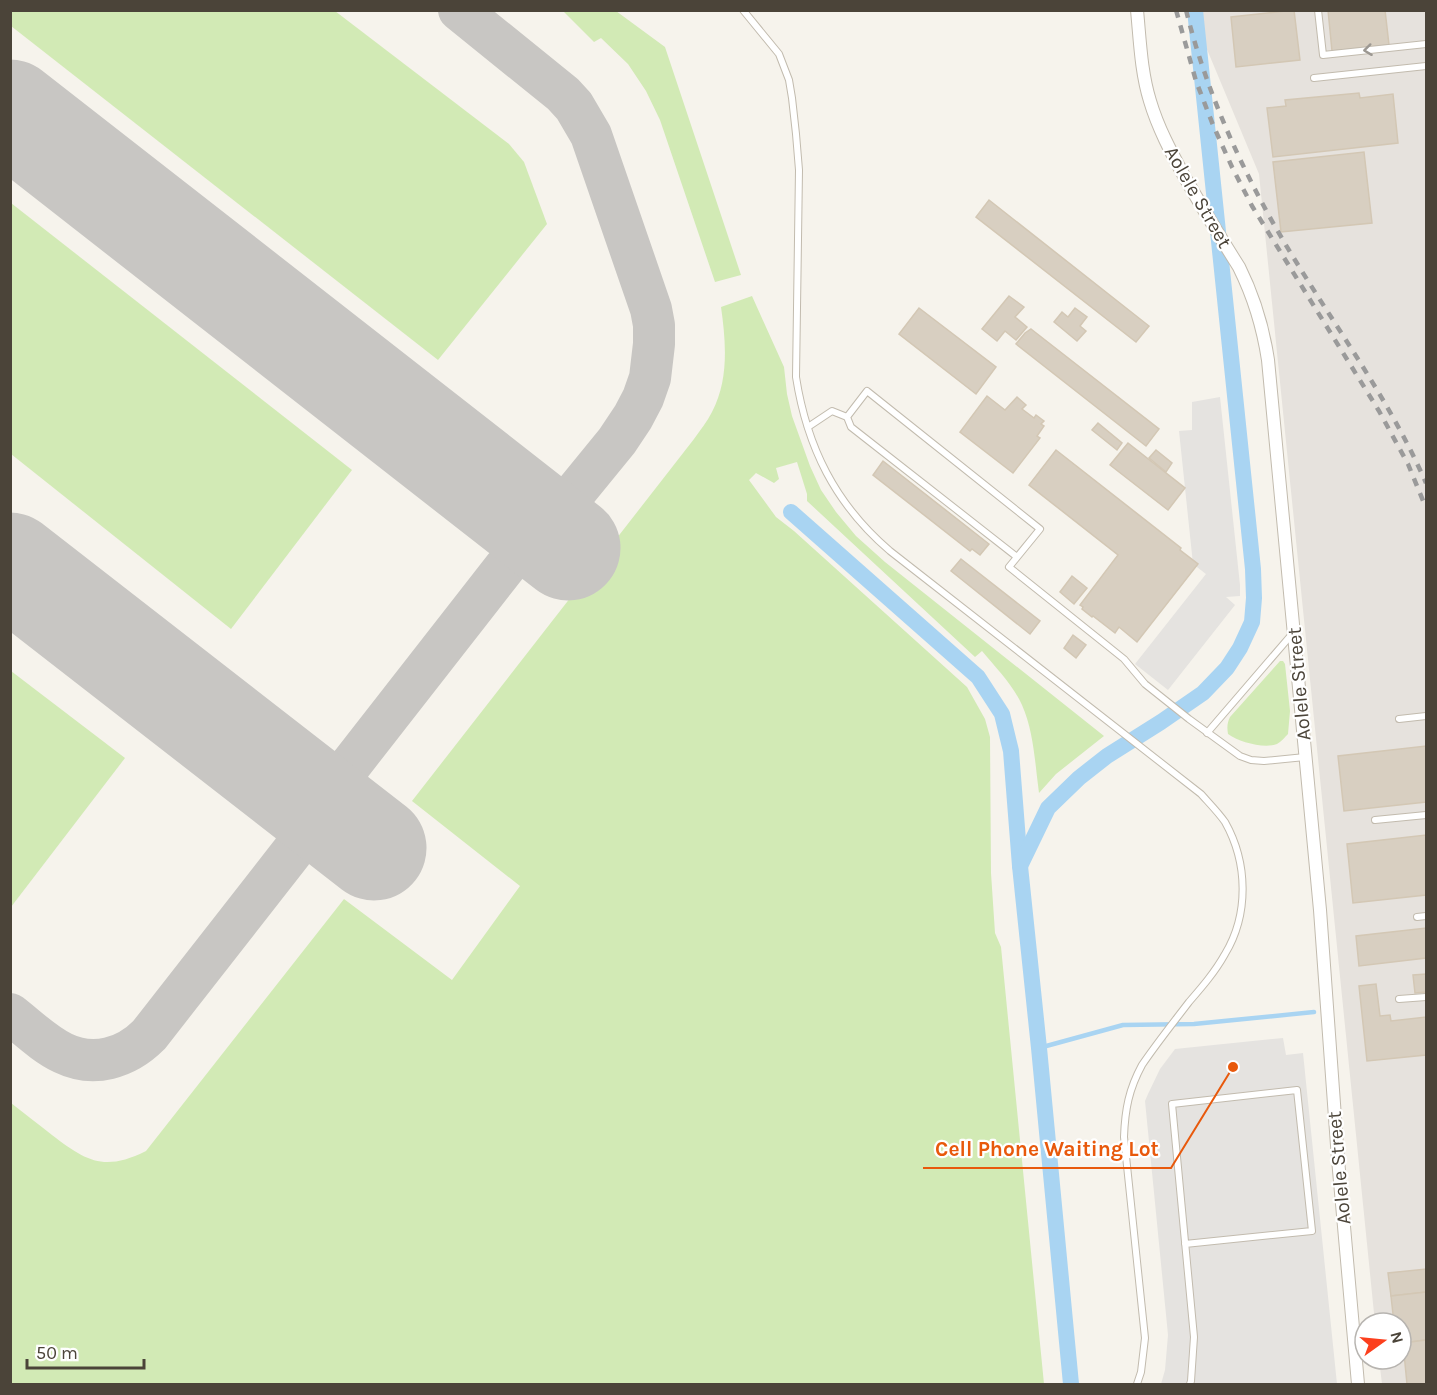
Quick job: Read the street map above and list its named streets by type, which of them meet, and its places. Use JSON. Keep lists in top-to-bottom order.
{
  "streets": {
    "street": ["Aolele Street"]
  },
  "places": ["Cell Phone Waiting Lot"],
  "scale_bar": "50 m",
  "north": "right"
}
